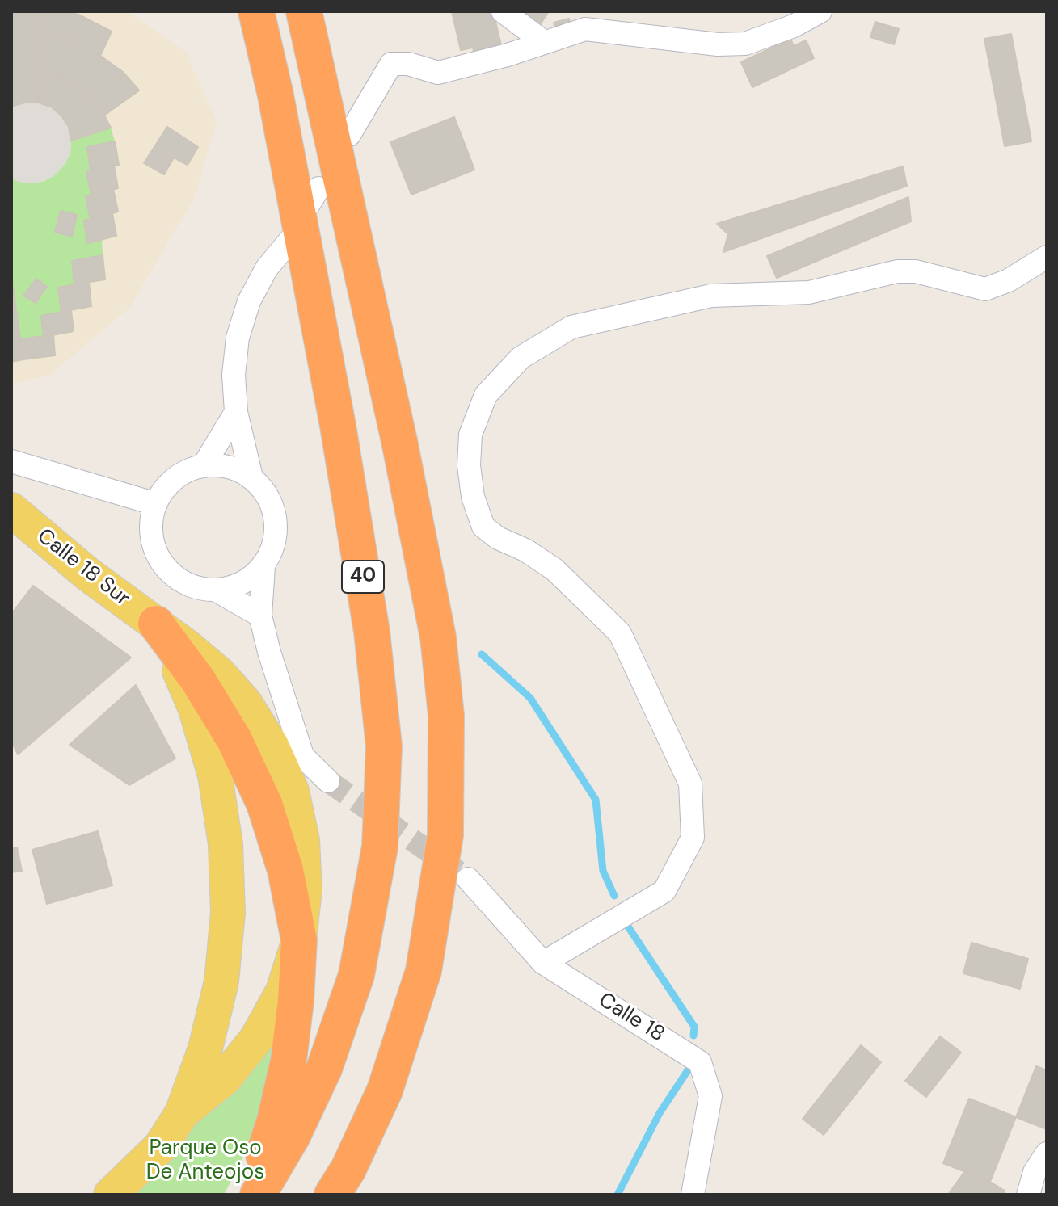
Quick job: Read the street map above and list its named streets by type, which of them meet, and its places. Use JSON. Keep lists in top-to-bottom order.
{
  "streets": {
    "highway": ["40"],
    "main road": ["Calle 18 Sur"],
    "street": ["Calle 18"]
  },
  "parks": ["Parque Oso De Anteojos"]
}
